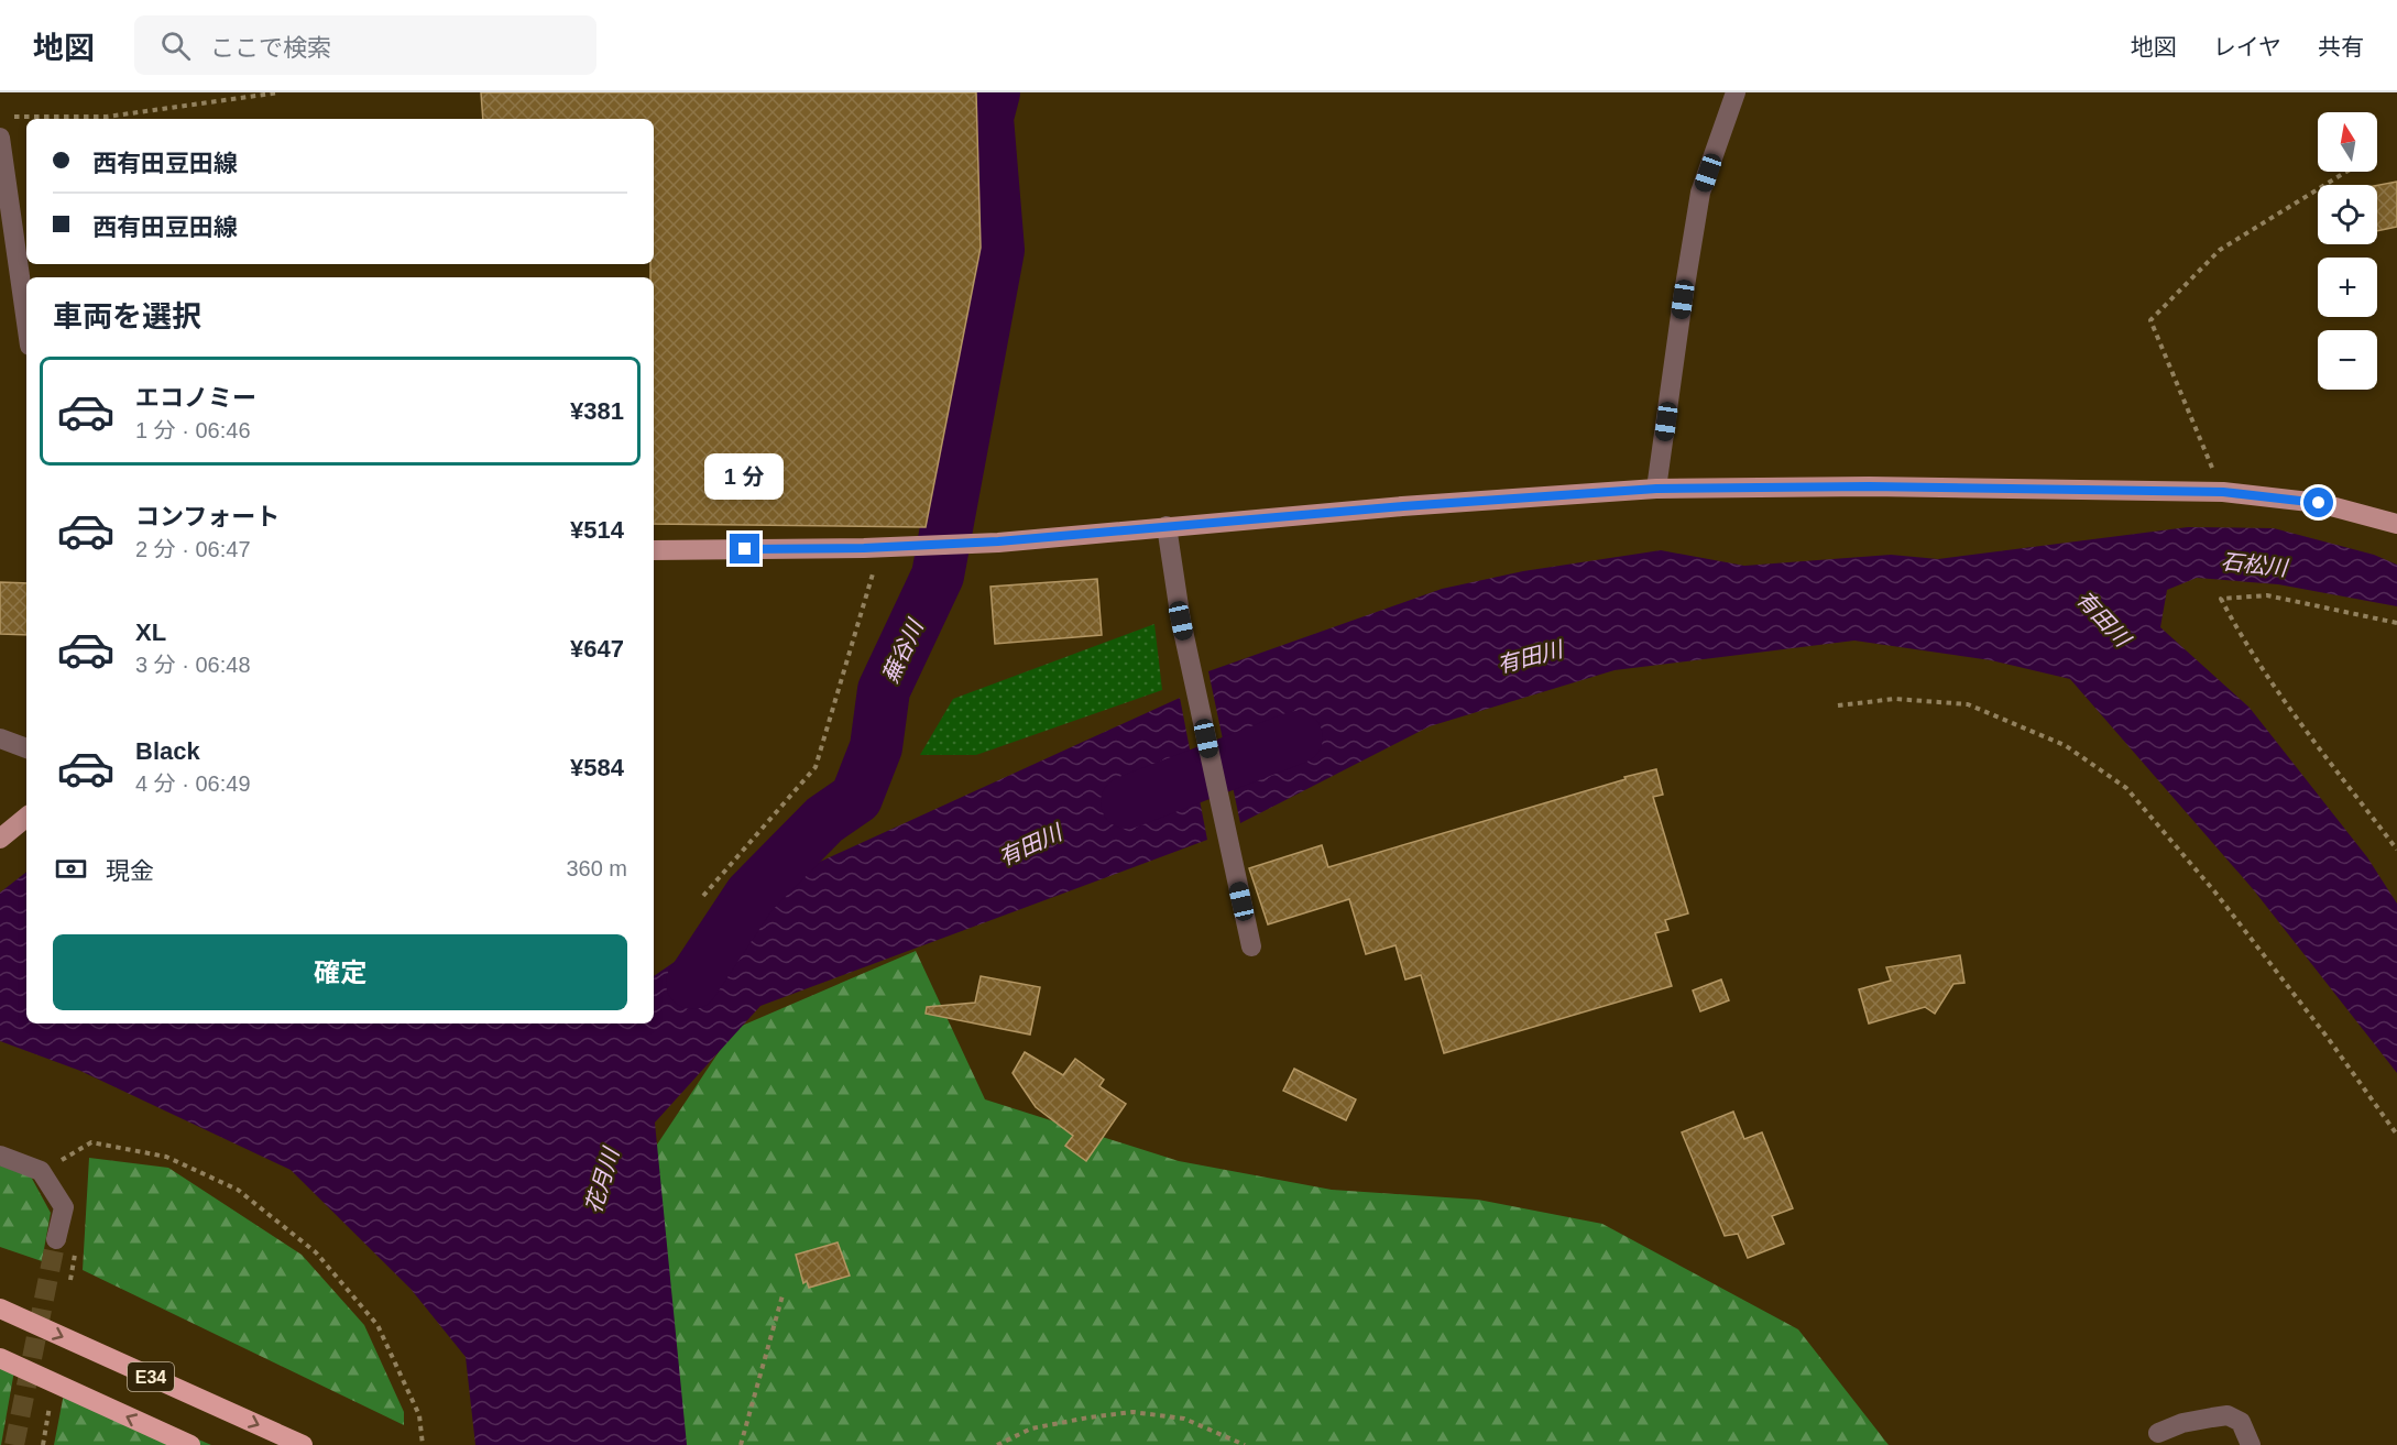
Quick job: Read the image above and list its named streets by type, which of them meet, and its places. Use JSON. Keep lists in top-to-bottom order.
{
  "streets": {
    "highway": ["E34"]
  },
  "water": [
    "石松川",
    "有田川",
    "蕪谷川",
    "花月川"
  ],
  "north": "top",
  "page": {
    "header": "地図",
    "search": "ここで検索",
    "nav": ["地図", "レイヤ", "共有"],
    "map_buttons": ["+", "−"],
    "banner": ["西有田豆田線", "西有田豆田線"],
    "heading": "車両を選択",
    "list": [
      {
        "name": "エコノミー",
        "note": "1 分 · 06:46",
        "value": "¥381"
      },
      {
        "name": "コンフォート",
        "note": "2 分 · 06:47",
        "value": "¥514"
      },
      {
        "name": "XL",
        "note": "3 分 · 06:48",
        "value": "¥647"
      },
      {
        "name": "Black",
        "note": "4 分 · 06:49",
        "value": "¥584"
      }
    ],
    "bubble": "1 分",
    "pay": ["現金", "360 m"],
    "buttons": "確定"
  }
}
